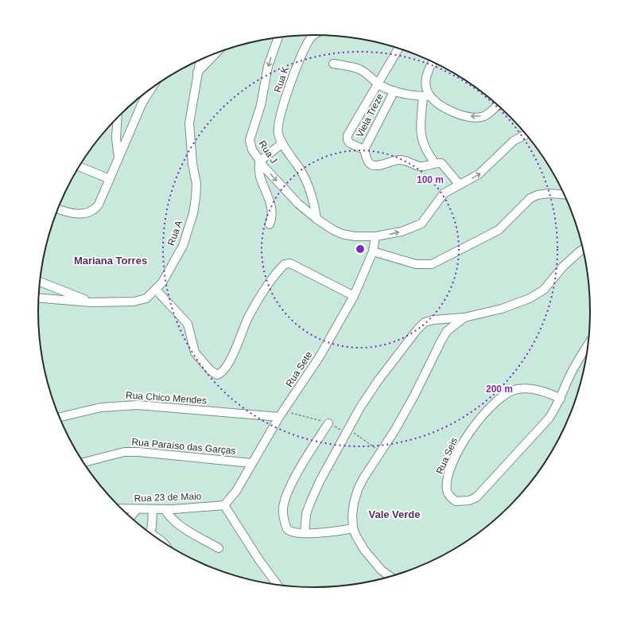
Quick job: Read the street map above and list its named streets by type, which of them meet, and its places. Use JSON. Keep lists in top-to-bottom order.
{
  "streets": {
    "street": [
      "Rua K",
      "Viela Treze",
      "Rua J",
      "Rua A",
      "Rua Sete",
      "Rua Chico Mendes",
      "Rua Paraíso das Garças",
      "Rua Seis",
      "Rua 23 de Maio"
    ]
  },
  "crossings": [
    ["Rua K", "Rua J"],
    ["Rua J", "Rua Sete"],
    ["Rua Sete", "Rua Chico Mendes"],
    ["Rua Sete", "Rua Paraíso das Garças"],
    ["Rua Sete", "Rua 23 de Maio"]
  ],
  "districts": ["Mariana Torres", "Vale Verde"],
  "rings": ["100 m", "200 m"]
}
